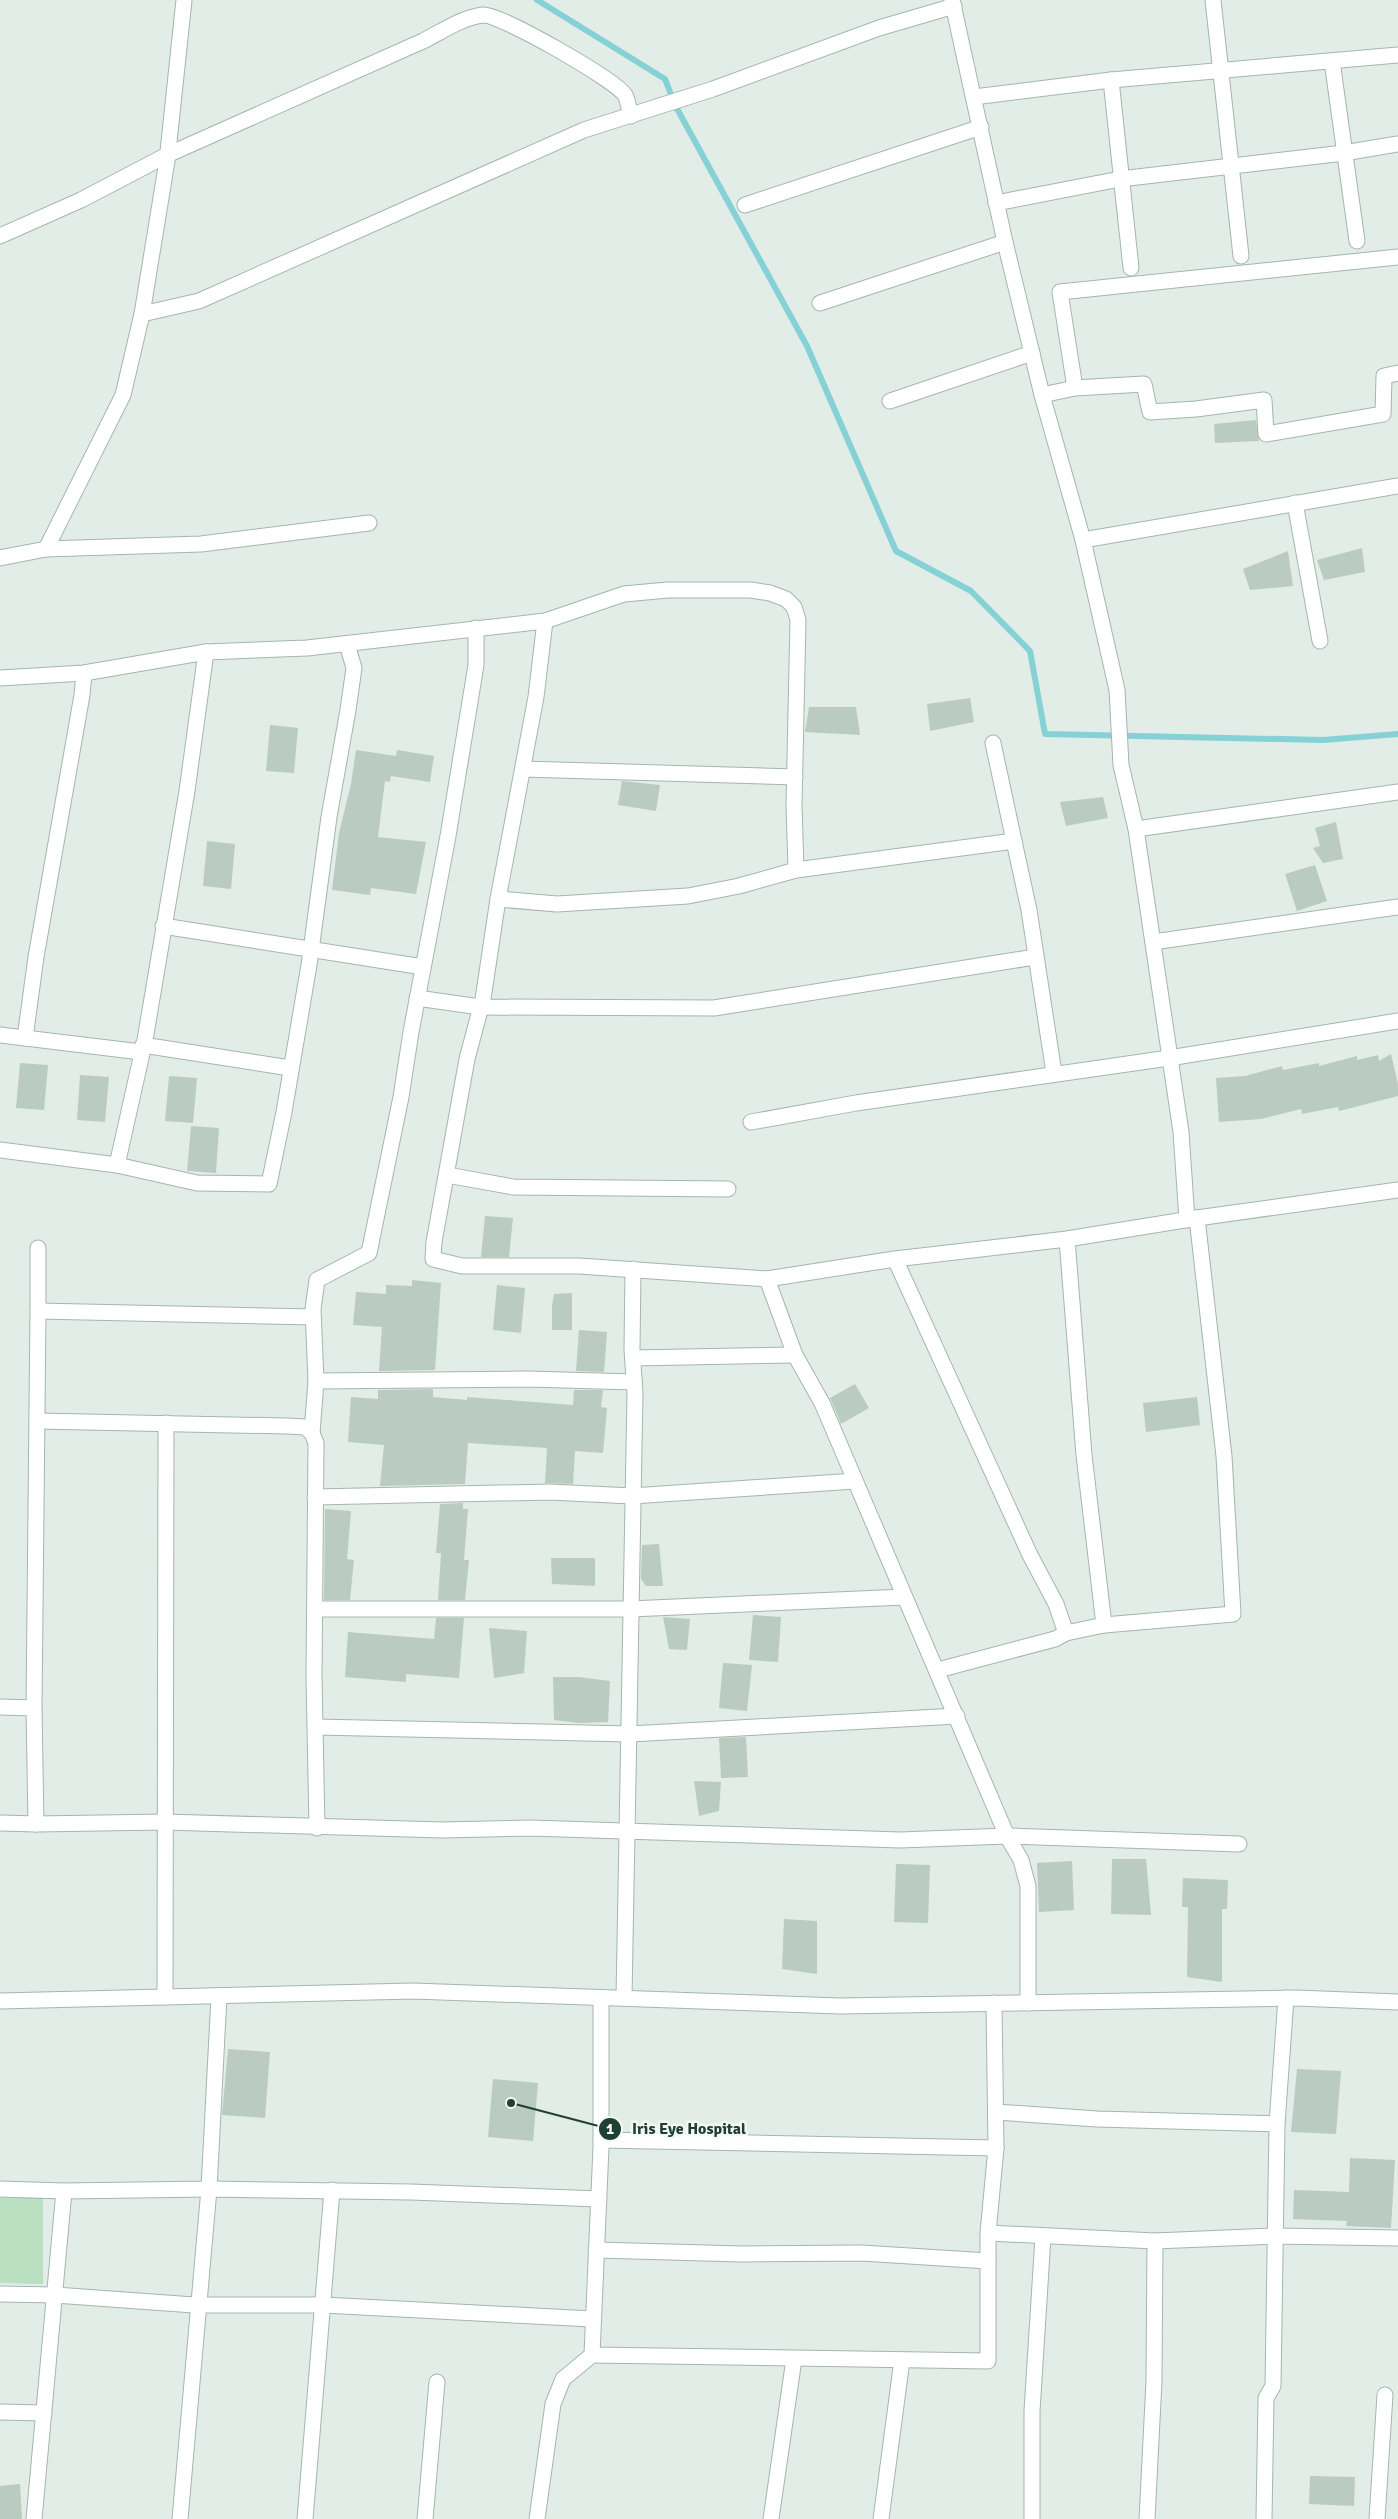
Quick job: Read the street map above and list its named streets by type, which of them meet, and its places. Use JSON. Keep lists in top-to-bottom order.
{
  "places": ["Iris Eye Hospital"]
}
